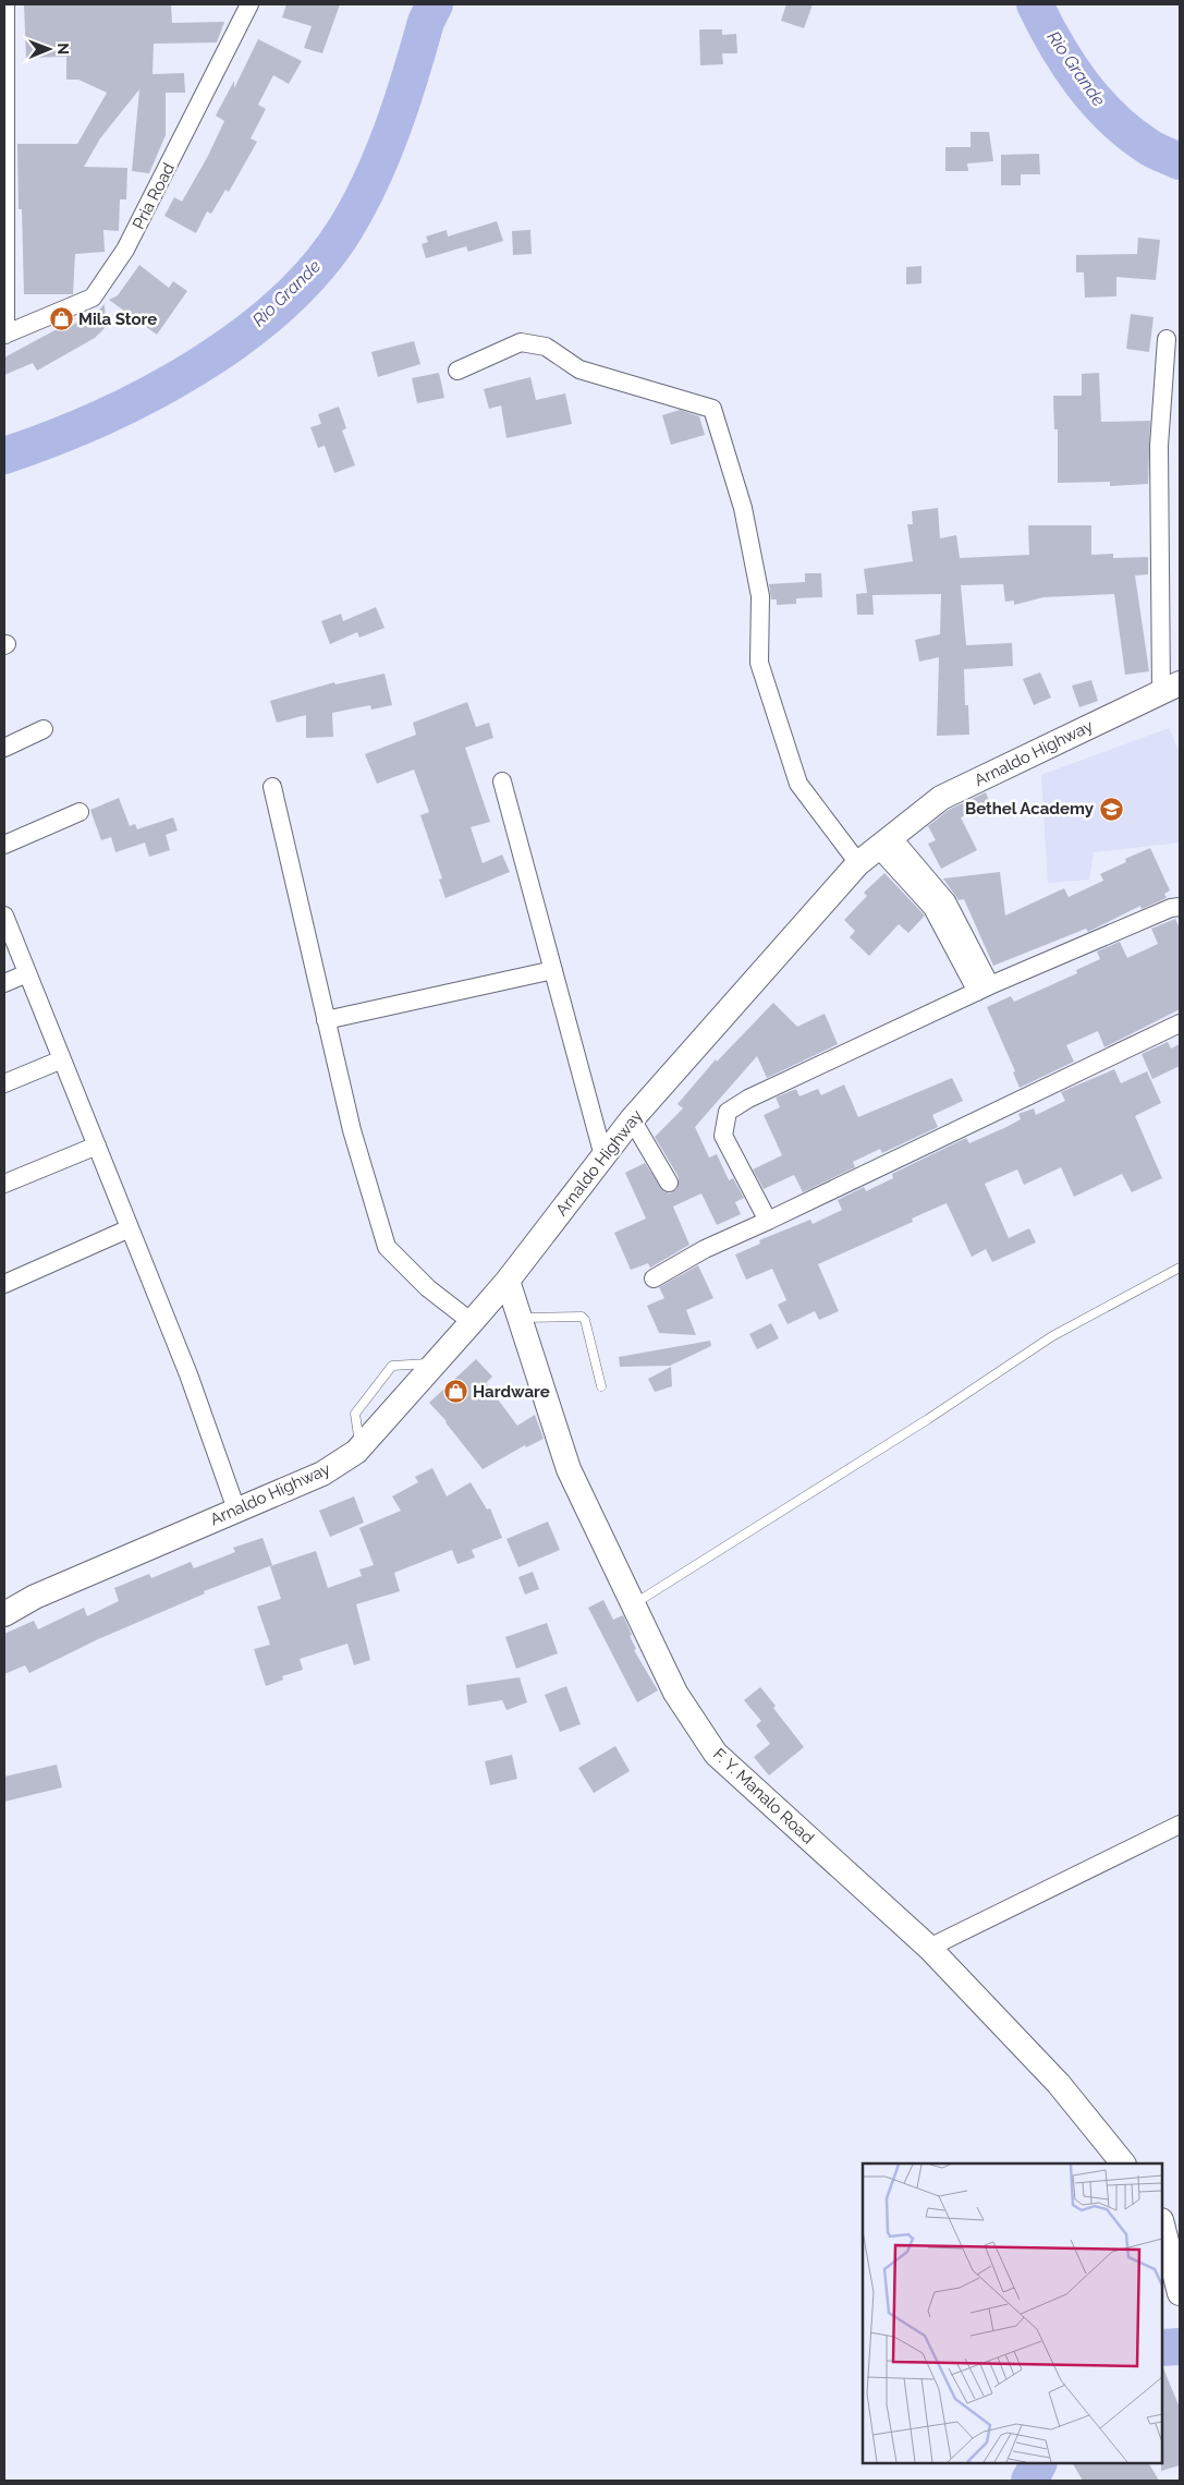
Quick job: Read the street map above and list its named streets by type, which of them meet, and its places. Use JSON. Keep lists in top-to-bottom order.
{
  "streets": {
    "main road": ["Arnaldo Highway", "F. Y. Manalo Road"],
    "street": ["Pria Road"]
  },
  "crossings": [
    ["Arnaldo Highway", "F. Y. Manalo Road"]
  ],
  "water": ["Rio Grande"],
  "places": {
    "shop": ["Mila Store", "Hardware"],
    "school or university": ["Bethel Academy"]
  },
  "north": "right"
}
